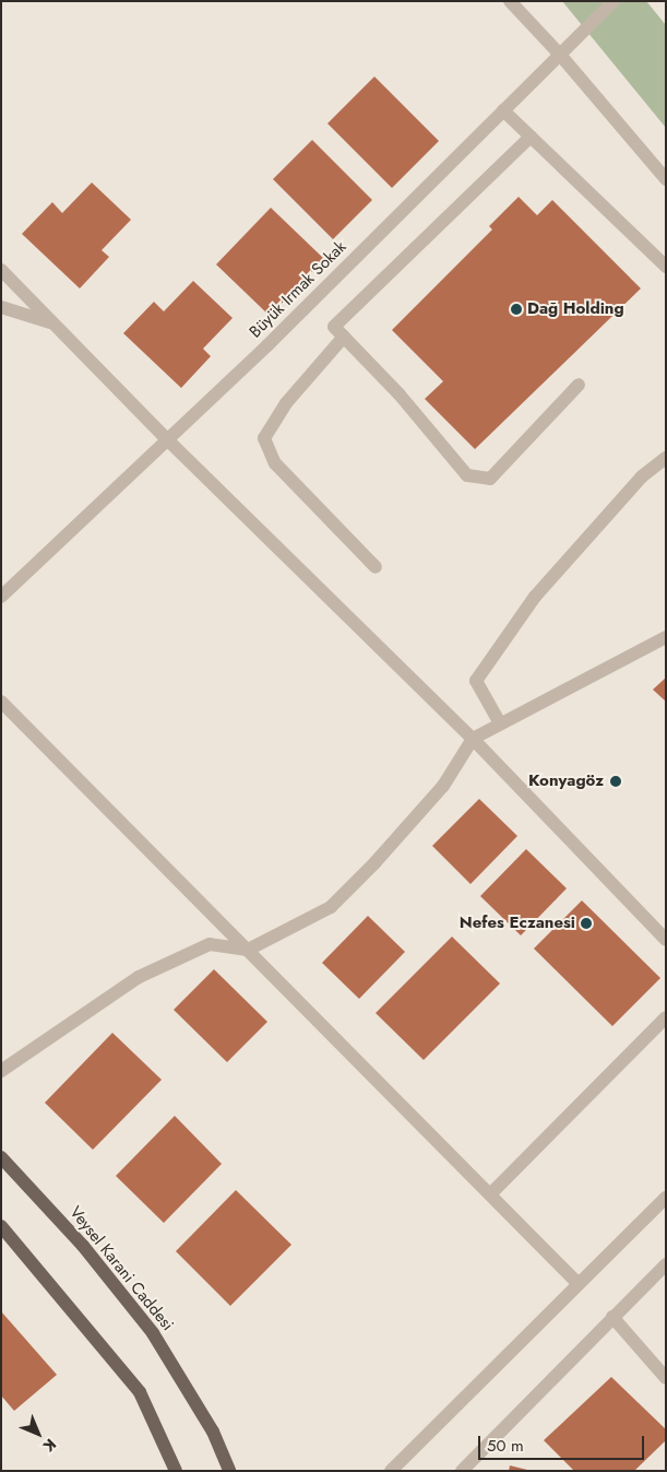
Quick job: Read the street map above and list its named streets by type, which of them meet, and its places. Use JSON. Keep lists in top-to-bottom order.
{
  "streets": {
    "main road": ["Veysel Karani Caddesi"],
    "street": ["Büyük Irmak Sokak"]
  },
  "places": ["Dağ Holding", "Konyagöz", "Nefes Eczanesi"],
  "scale_bar": "50 m",
  "north": "bottom right"
}
